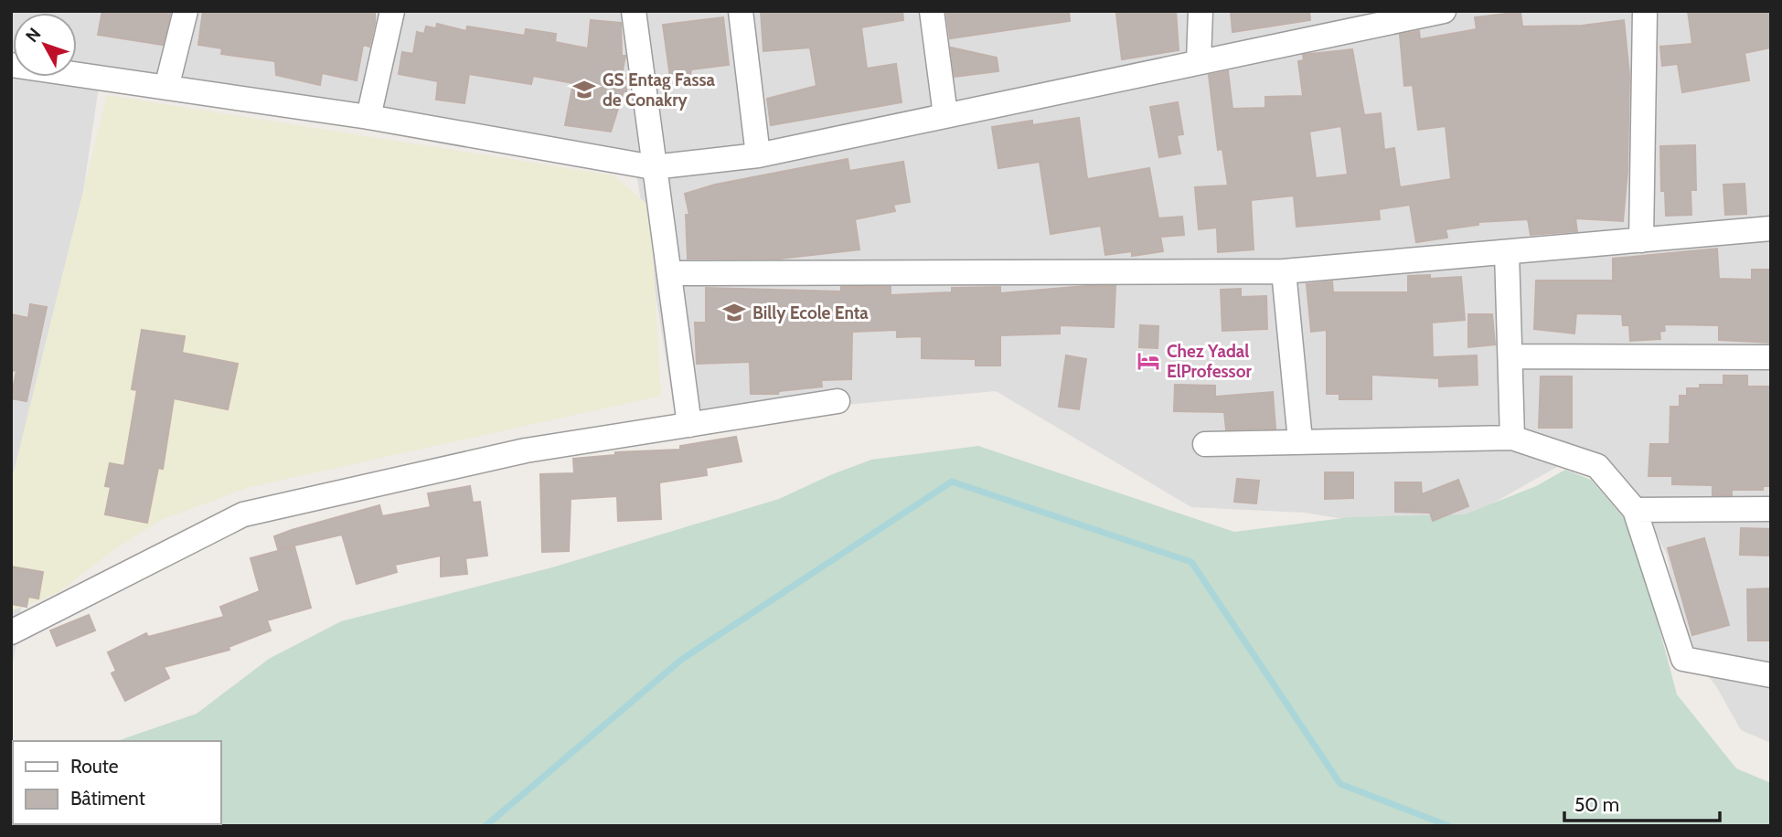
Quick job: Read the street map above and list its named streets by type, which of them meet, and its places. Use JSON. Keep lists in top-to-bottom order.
{
  "places": {
    "school or university": ["GS Entag Fassa de Conakry", "Billy Ecole Enta"],
    "hotel": ["Chez Yadal ElProfessor"]
  },
  "legend": ["Route", "Bâtiment"],
  "scale_bar": "50 m",
  "north": "top left"
}
